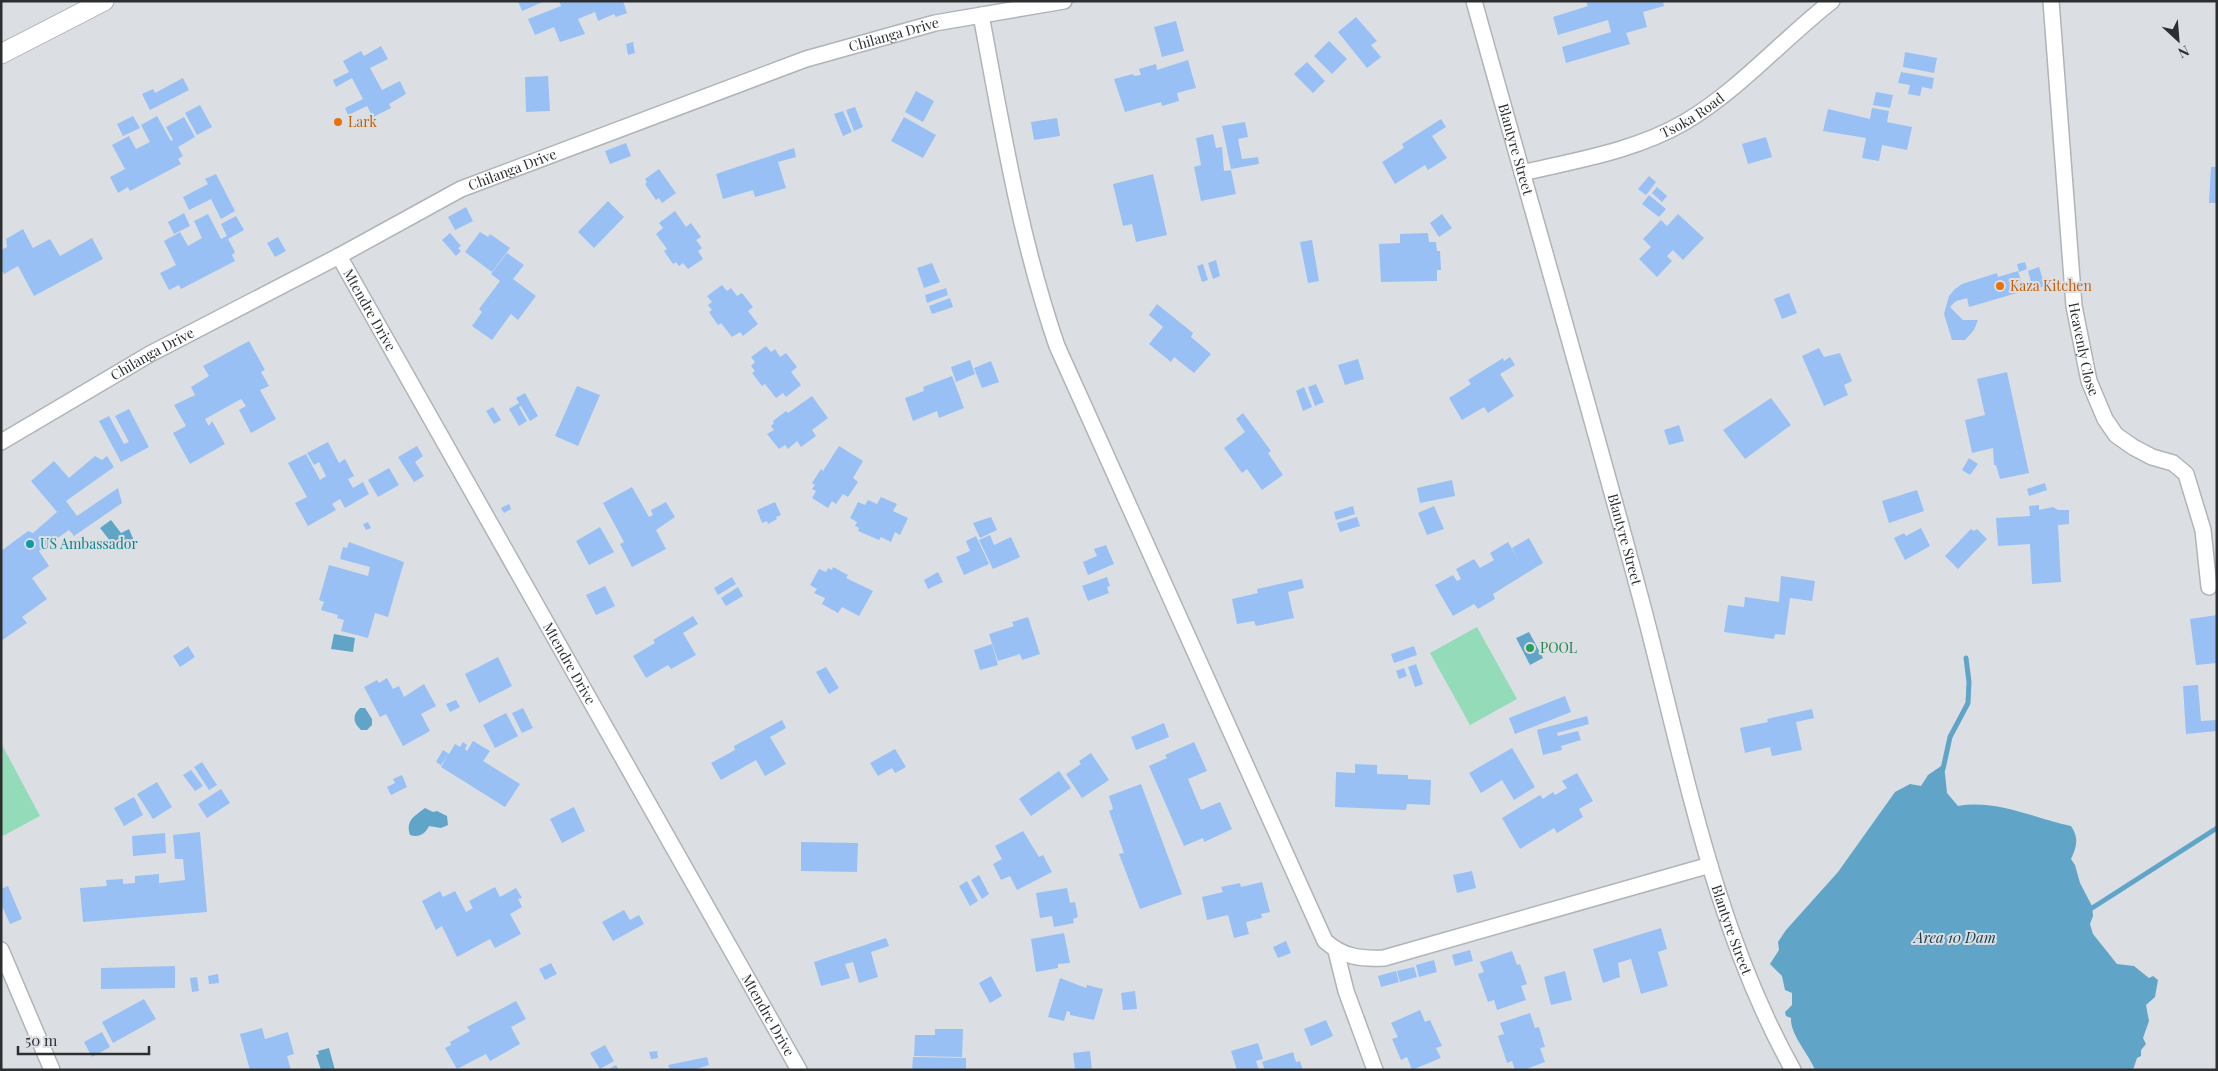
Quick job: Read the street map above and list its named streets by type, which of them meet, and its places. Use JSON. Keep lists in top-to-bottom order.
{
  "streets": {
    "street": [
      "Chilanga Drive",
      "Tsoka Road",
      "Blantyre Street",
      "Mtendre Drive",
      "Heavenly Close"
    ]
  },
  "crossings": [
    ["Chilanga Drive", "Mtendre Drive"],
    ["Tsoka Road", "Blantyre Street"]
  ],
  "water": ["Area 10 Dam"],
  "places": [
    "Lark",
    "Kaza Kitchen",
    "US Ambassador",
    "POOL"
  ],
  "scale_bar": "50 m",
  "north": "bottom right"
}
